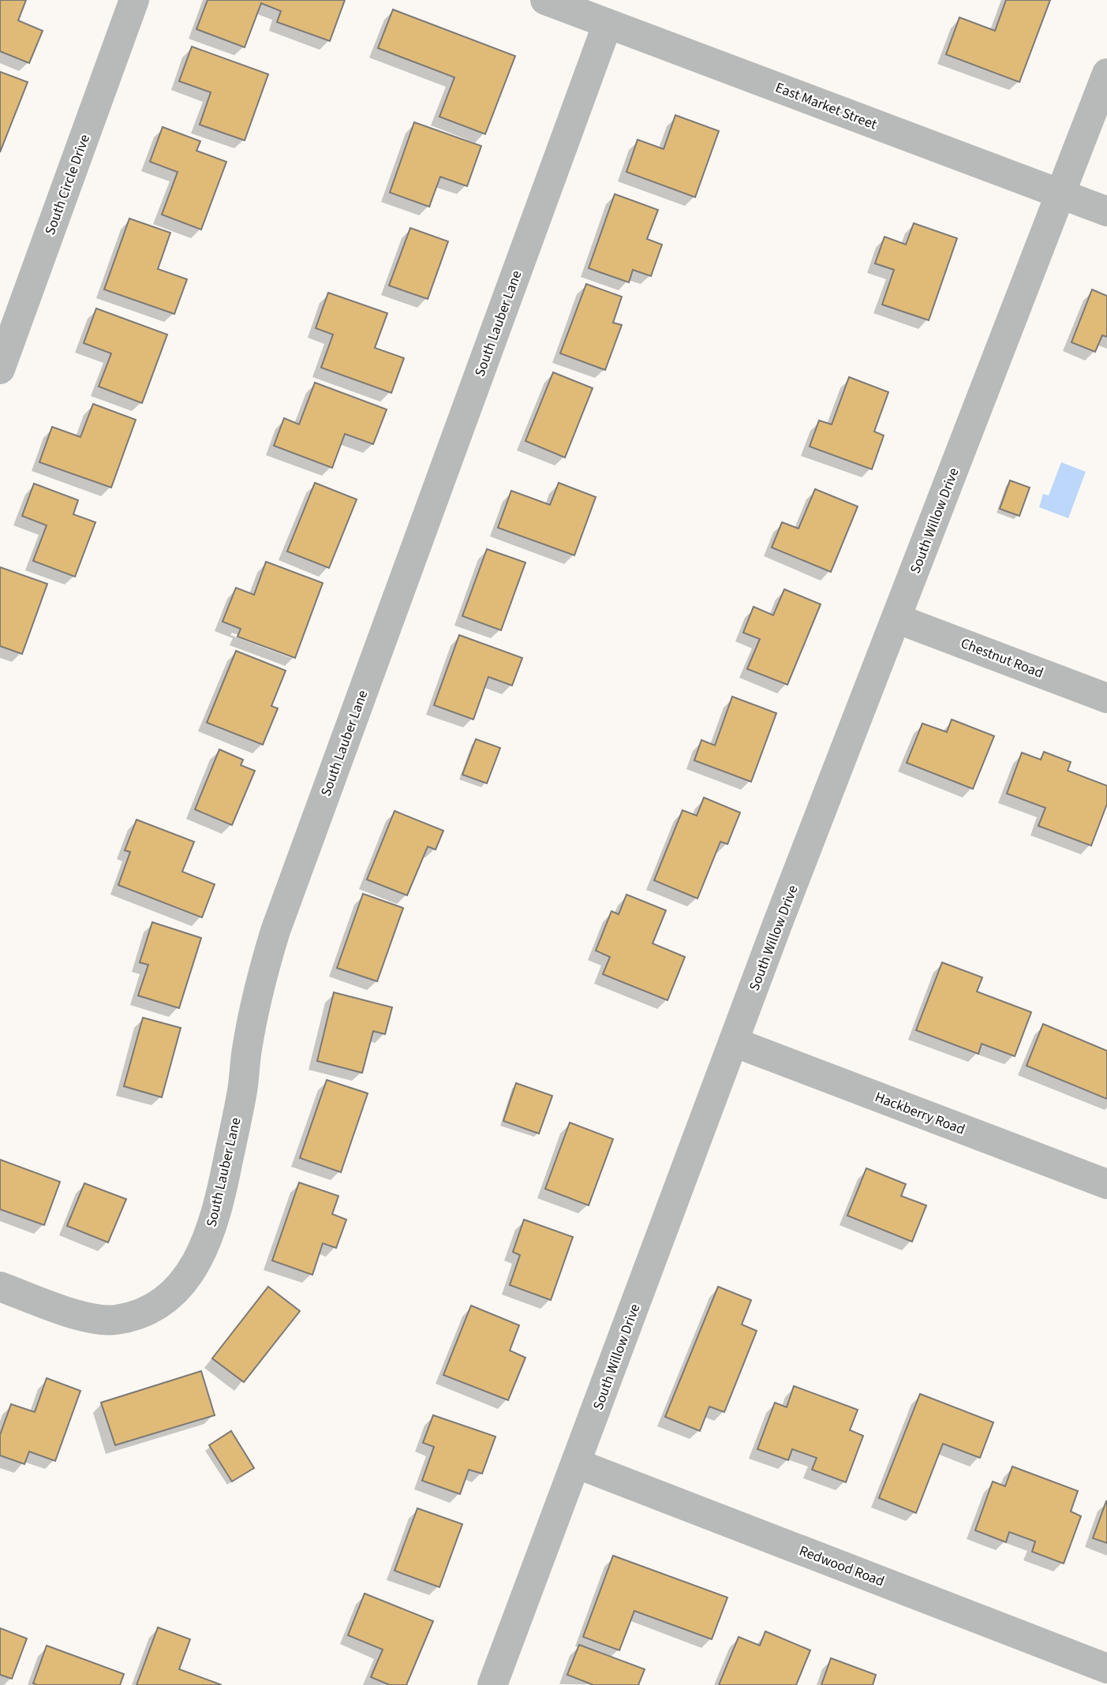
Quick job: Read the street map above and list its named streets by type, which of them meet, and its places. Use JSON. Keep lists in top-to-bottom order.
{
  "streets": {
    "street": [
      "East Market Street",
      "South Circle Drive",
      "South Lauber Lane",
      "South Willow Drive",
      "Chestnut Road",
      "Hackberry Road",
      "Redwood Road"
    ]
  },
  "crossings": [
    ["East Market Street", "South Lauber Lane"],
    ["East Market Street", "South Willow Drive"],
    ["South Willow Drive", "Chestnut Road"],
    ["South Willow Drive", "Hackberry Road"],
    ["South Willow Drive", "Redwood Road"]
  ]
}
